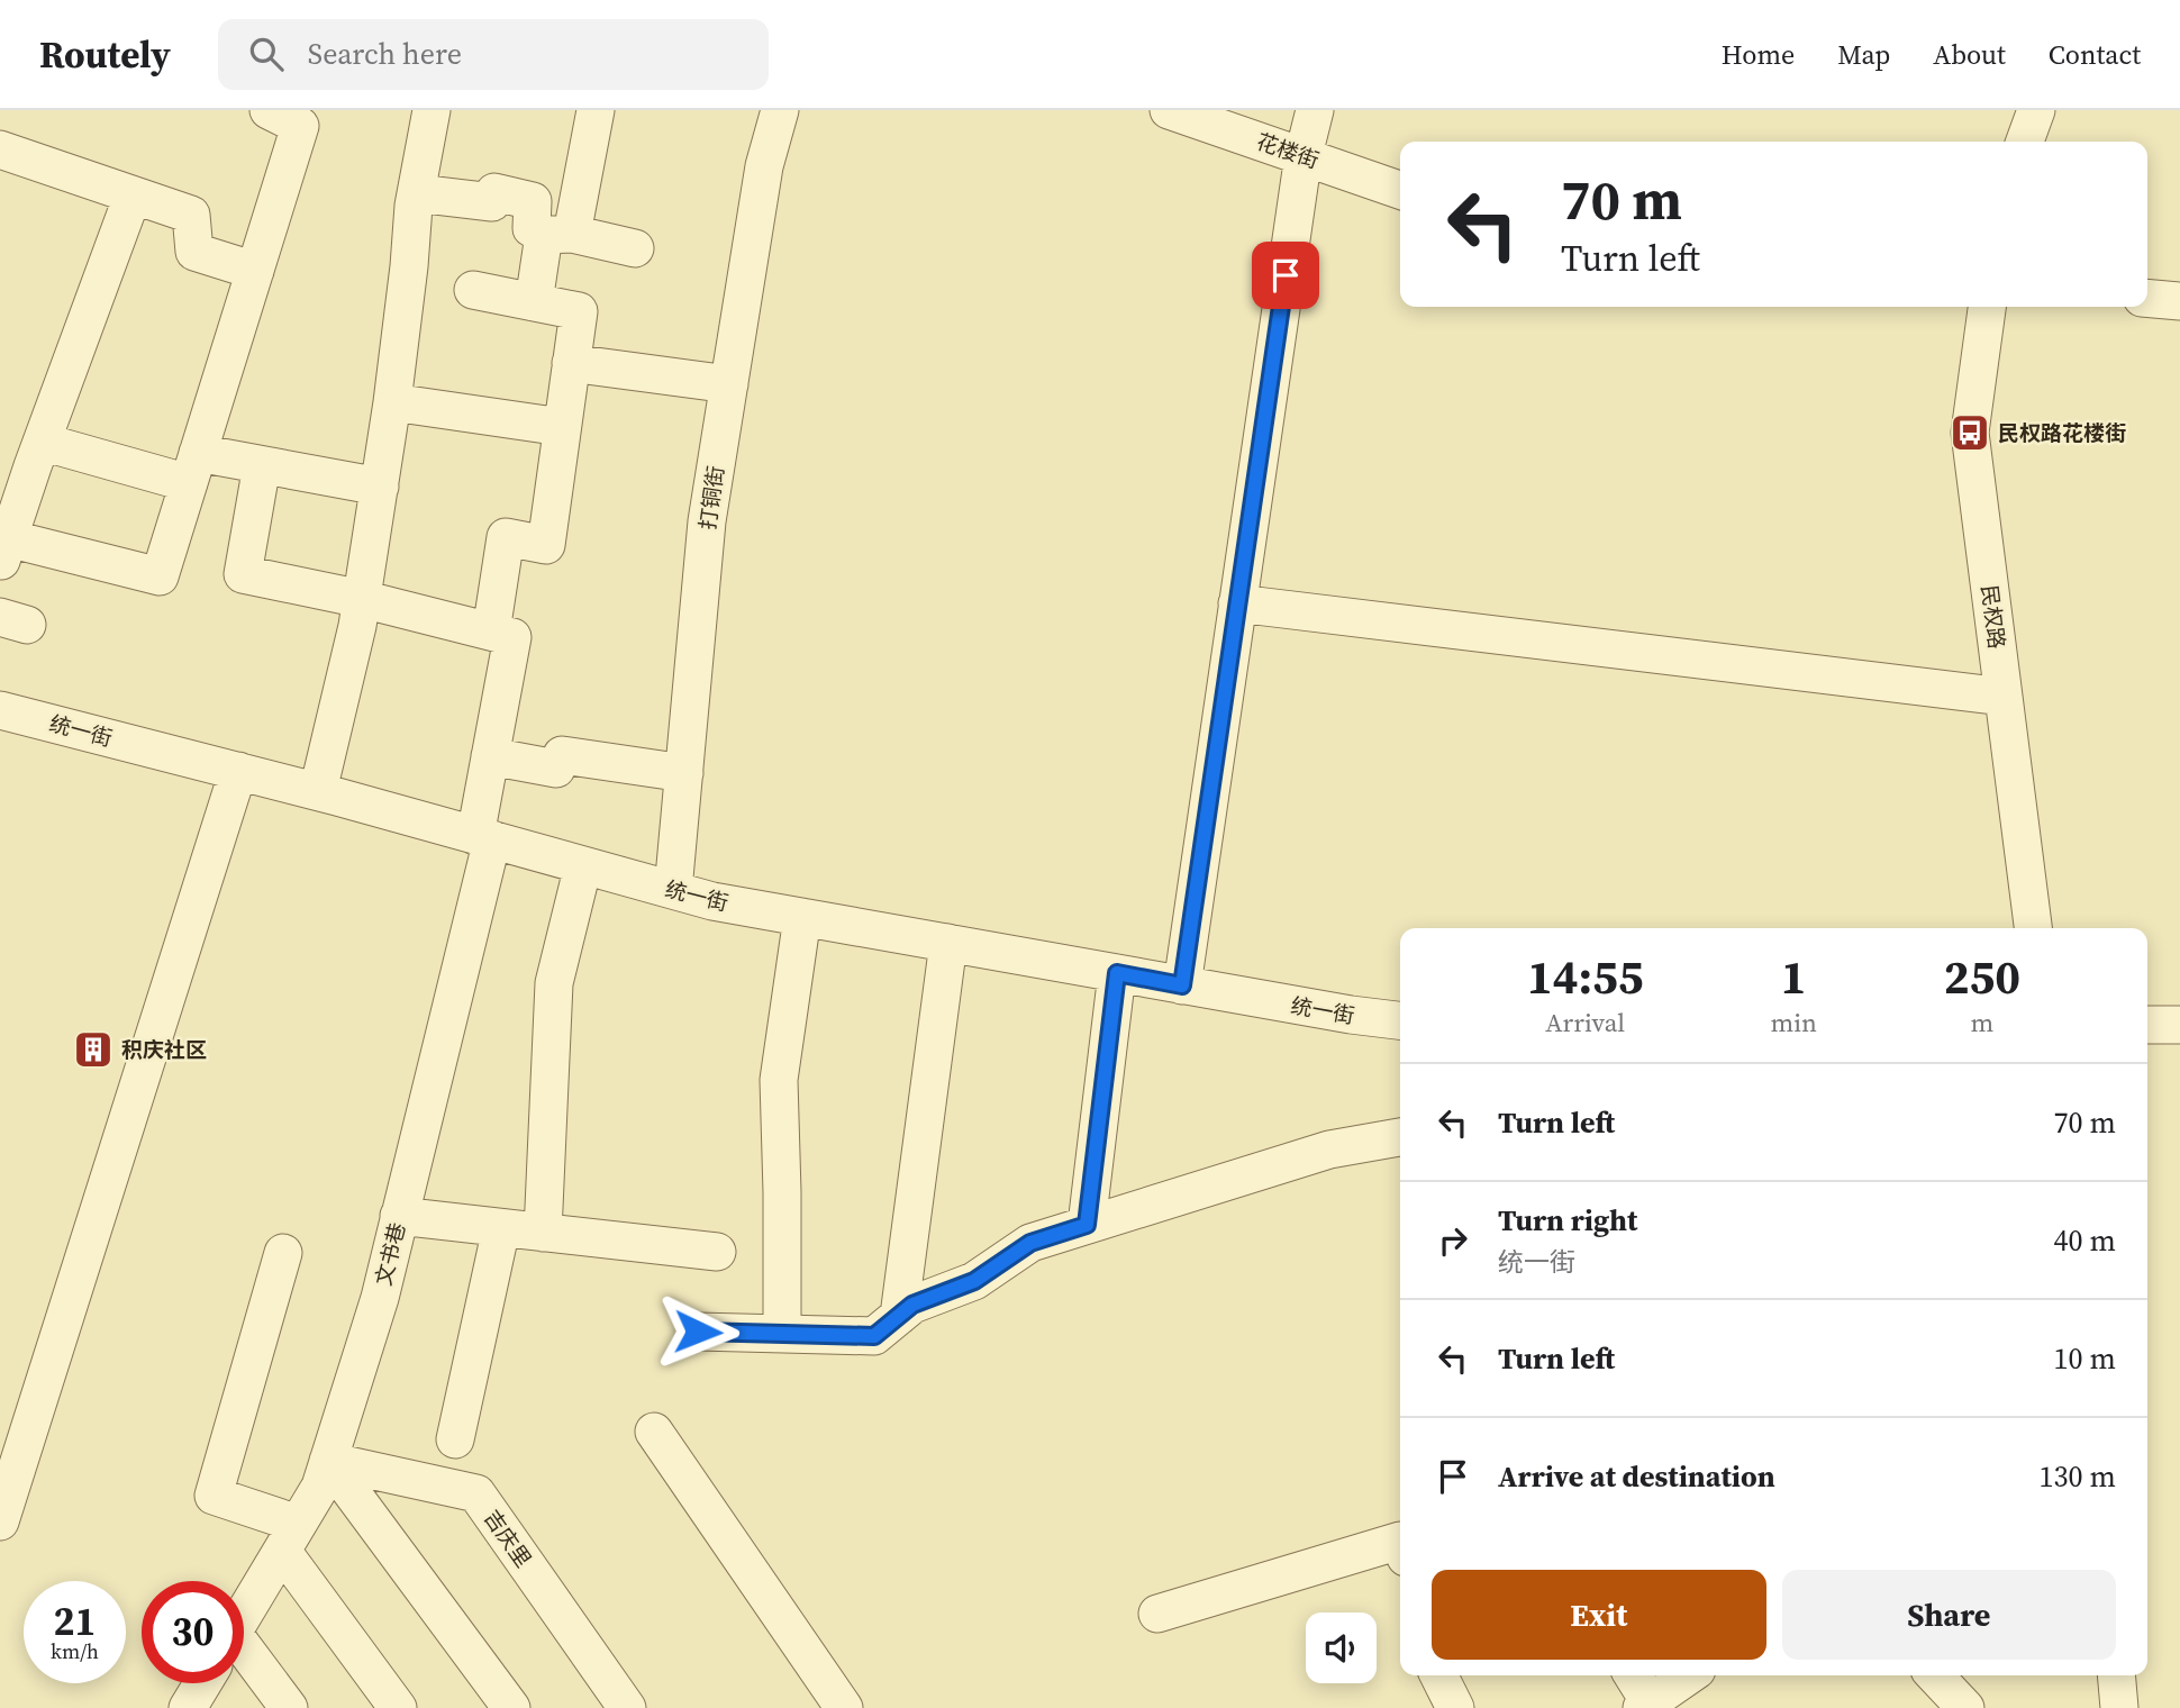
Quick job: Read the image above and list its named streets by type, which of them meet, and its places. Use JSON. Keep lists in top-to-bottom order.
{
  "streets": {
    "street": [
      "花楼街",
      "打铜街",
      "民权路",
      "统一街",
      "文书巷",
      "吉庆里"
    ]
  },
  "crossings": [
    ["打铜街", "统一街"],
    ["统一街", "文书巷"],
    ["文书巷", "吉庆里"]
  ],
  "places": {
    "bus stop": ["民权路花楼街"],
    "building": ["积庆社区"]
  },
  "page": {
    "header": "Routely",
    "search": "Search here",
    "nav": [
      "Home",
      "Map",
      "About",
      "Contact"
    ],
    "turn": ["70 m", "Turn left"],
    "eta": [
      "14:55",
      "Arrival",
      "1",
      "min",
      "250",
      "m"
    ],
    "list": [
      {
        "name": "Turn left",
        "value": "70 m"
      },
      {
        "name": "Turn right",
        "note": "统一街",
        "value": "40 m"
      },
      {
        "name": "Turn left",
        "value": "10 m"
      },
      {
        "name": "Arrive at destination",
        "value": "130 m"
      }
    ],
    "buttons": ["Exit", "Share"],
    "speed": "21 km/h",
    "limit": "30"
  }
}
